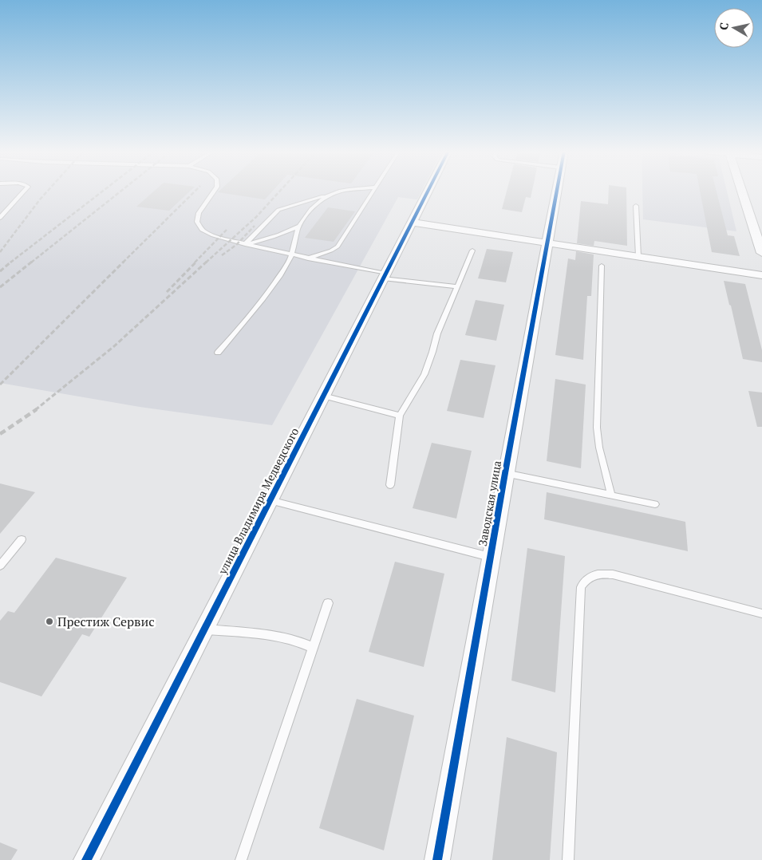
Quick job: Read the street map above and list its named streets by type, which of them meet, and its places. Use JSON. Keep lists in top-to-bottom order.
{
  "streets": {
    "street": ["улица Владимира Медведского", "Заводская улица"]
  },
  "places": ["Престиж Сервис"],
  "north": "left"
}
